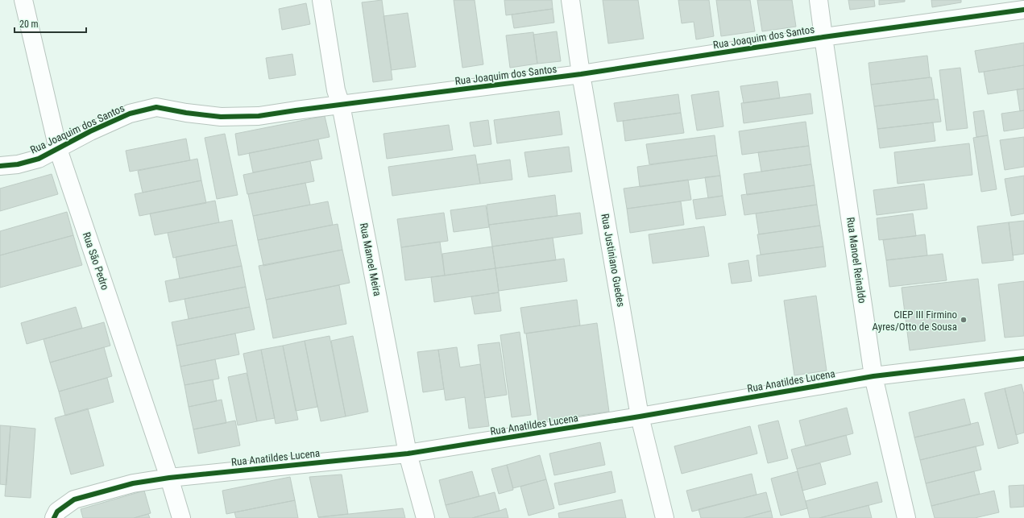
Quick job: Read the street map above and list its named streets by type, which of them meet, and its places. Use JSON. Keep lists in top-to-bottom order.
{
  "streets": {
    "street": [
      "Rua Joaquim dos Santos",
      "Rua Manoel Meira",
      "Rua Justiniano Guedes",
      "Rua Manoel Reinaldo",
      "Rua São Pedro",
      "Rua Anatildes Lucena"
    ]
  },
  "crossings": [
    ["Rua Joaquim dos Santos", "Rua Manoel Meira"],
    ["Rua Joaquim dos Santos", "Rua Justiniano Guedes"],
    ["Rua Joaquim dos Santos", "Rua Manoel Reinaldo"],
    ["Rua Joaquim dos Santos", "Rua São Pedro"],
    ["Rua Manoel Meira", "Rua Anatildes Lucena"],
    ["Rua Justiniano Guedes", "Rua Anatildes Lucena"],
    ["Rua Manoel Reinaldo", "Rua Anatildes Lucena"],
    ["Rua São Pedro", "Rua Anatildes Lucena"]
  ],
  "places": ["CIEP III Firmino Ayres/Otto de Sousa"],
  "scale_bar": "20 m"
}
